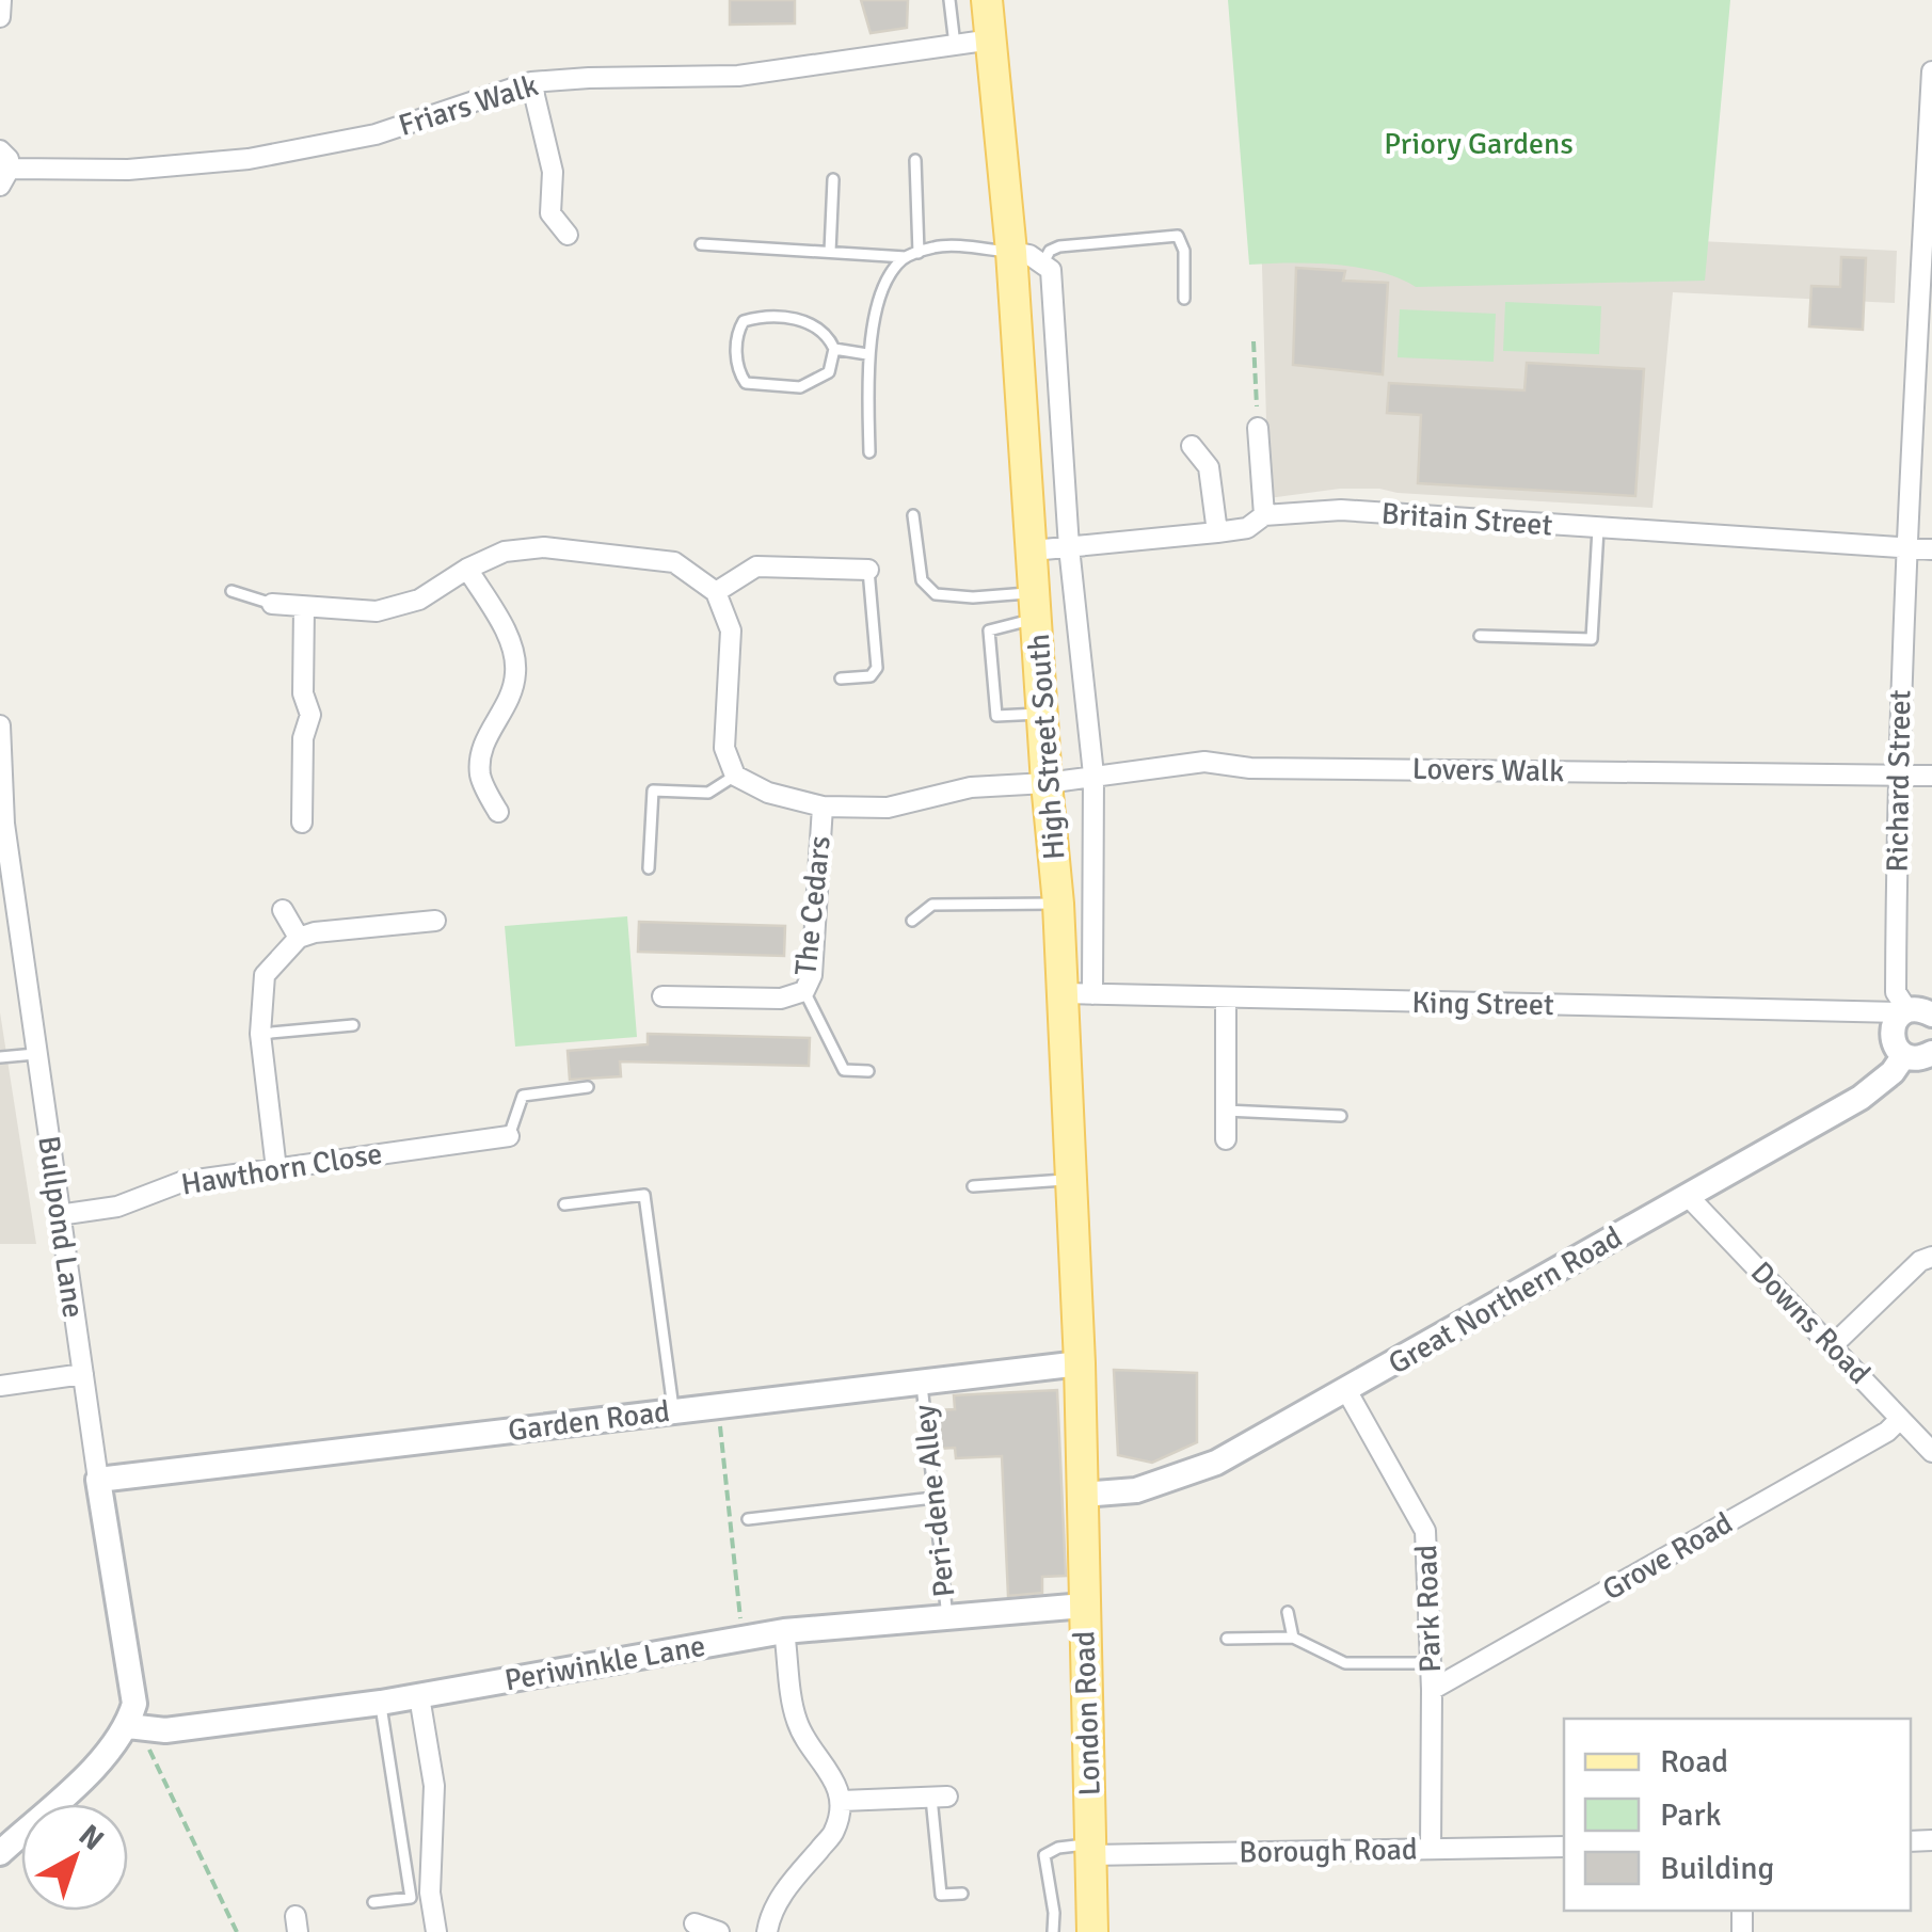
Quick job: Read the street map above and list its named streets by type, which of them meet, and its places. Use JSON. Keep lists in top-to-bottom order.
{
  "streets": {
    "main road": ["High Street South", "London Road"],
    "street": [
      "Friars Walk",
      "Britain Street",
      "Lovers Walk",
      "Richard Street",
      "The Cedars",
      "King Street",
      "Hawthorn Close",
      "Bullpond Lane",
      "Great Northern Road",
      "Downs Road",
      "Garden Road",
      "Grove Road",
      "Park Road",
      "Periwinkle Lane",
      "Borough Road"
    ],
    "lane": ["Peri-dene Alley"]
  },
  "crossings": [
    ["Friars Walk", "High Street South"],
    ["Britain Street", "High Street South"],
    ["Britain Street", "Richard Street"],
    ["High Street South", "Lovers Walk"],
    ["High Street South", "King Street"],
    ["High Street South", "Great Northern Road"],
    ["High Street South", "Garden Road"],
    ["High Street South", "London Road"],
    ["Lovers Walk", "Richard Street"],
    ["Lovers Walk", "The Cedars"],
    ["Richard Street", "King Street"],
    ["Hawthorn Close", "Bullpond Lane"],
    ["Bullpond Lane", "Garden Road"],
    ["Bullpond Lane", "Periwinkle Lane"],
    ["Great Northern Road", "Downs Road"],
    ["Great Northern Road", "Park Road"],
    ["Great Northern Road", "London Road"],
    ["Downs Road", "Grove Road"],
    ["Garden Road", "Peri-dene Alley"],
    ["Peri-dene Alley", "Periwinkle Lane"],
    ["Grove Road", "Park Road"],
    ["Park Road", "Borough Road"],
    ["Periwinkle Lane", "London Road"],
    ["London Road", "Borough Road"]
  ],
  "parks": ["Priory Gardens"],
  "legend": ["Road", "Park", "Building"],
  "north": "top right"
}
